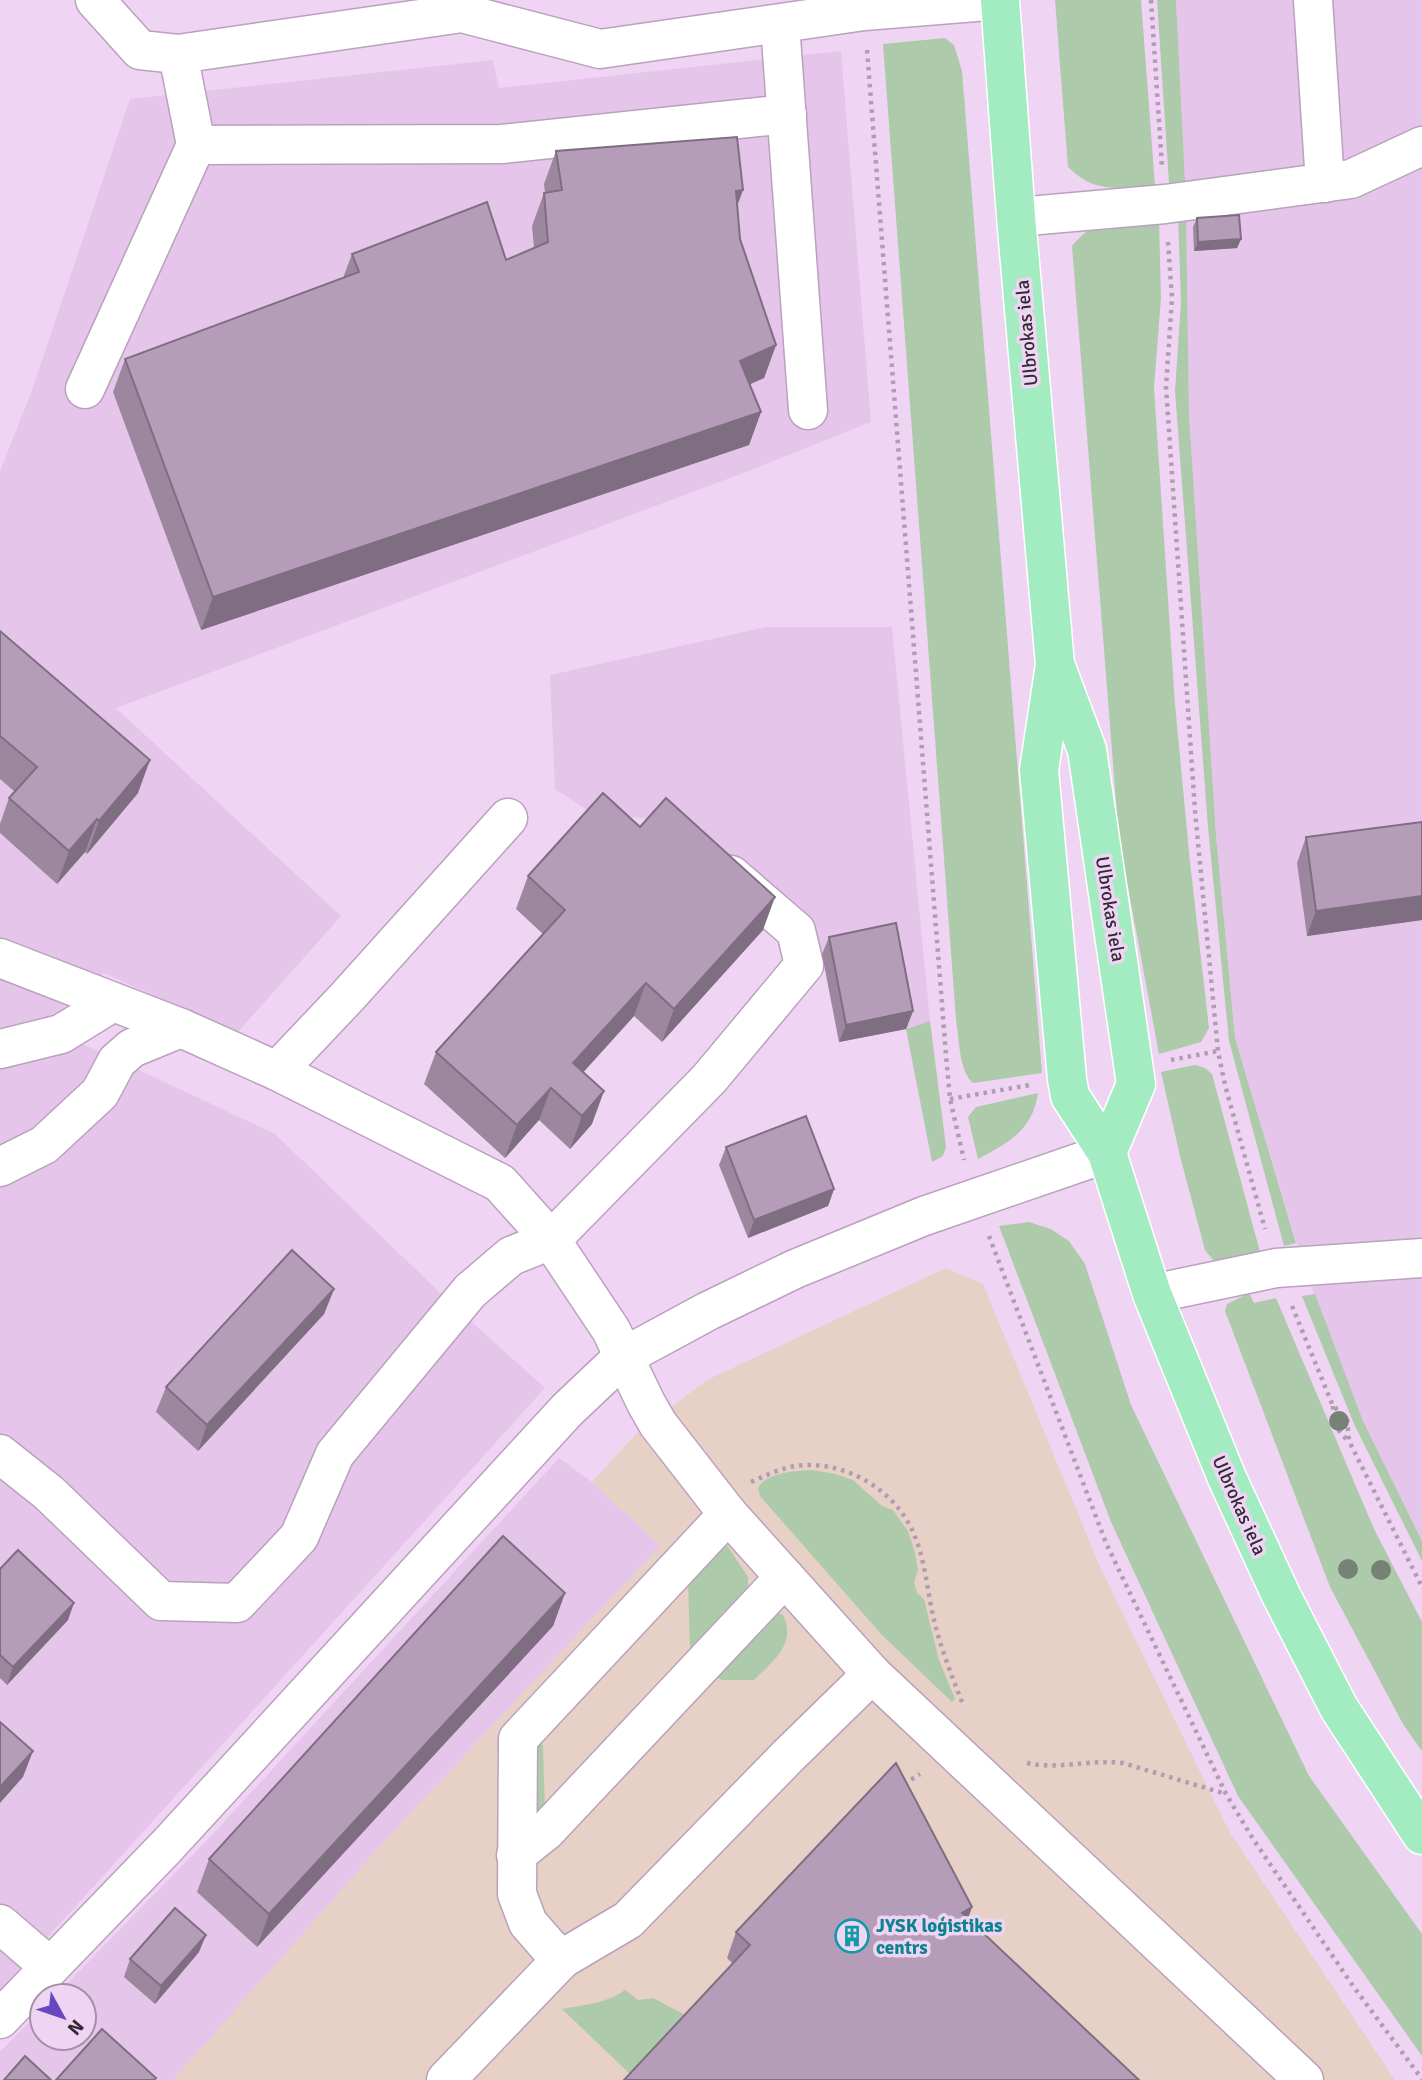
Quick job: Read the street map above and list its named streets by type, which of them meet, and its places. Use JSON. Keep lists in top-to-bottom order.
{
  "streets": {
    "main road": ["Ulbrokas iela"]
  },
  "places": {
    "building": ["JYSK loģistikas centrs"]
  },
  "north": "bottom right"
}
